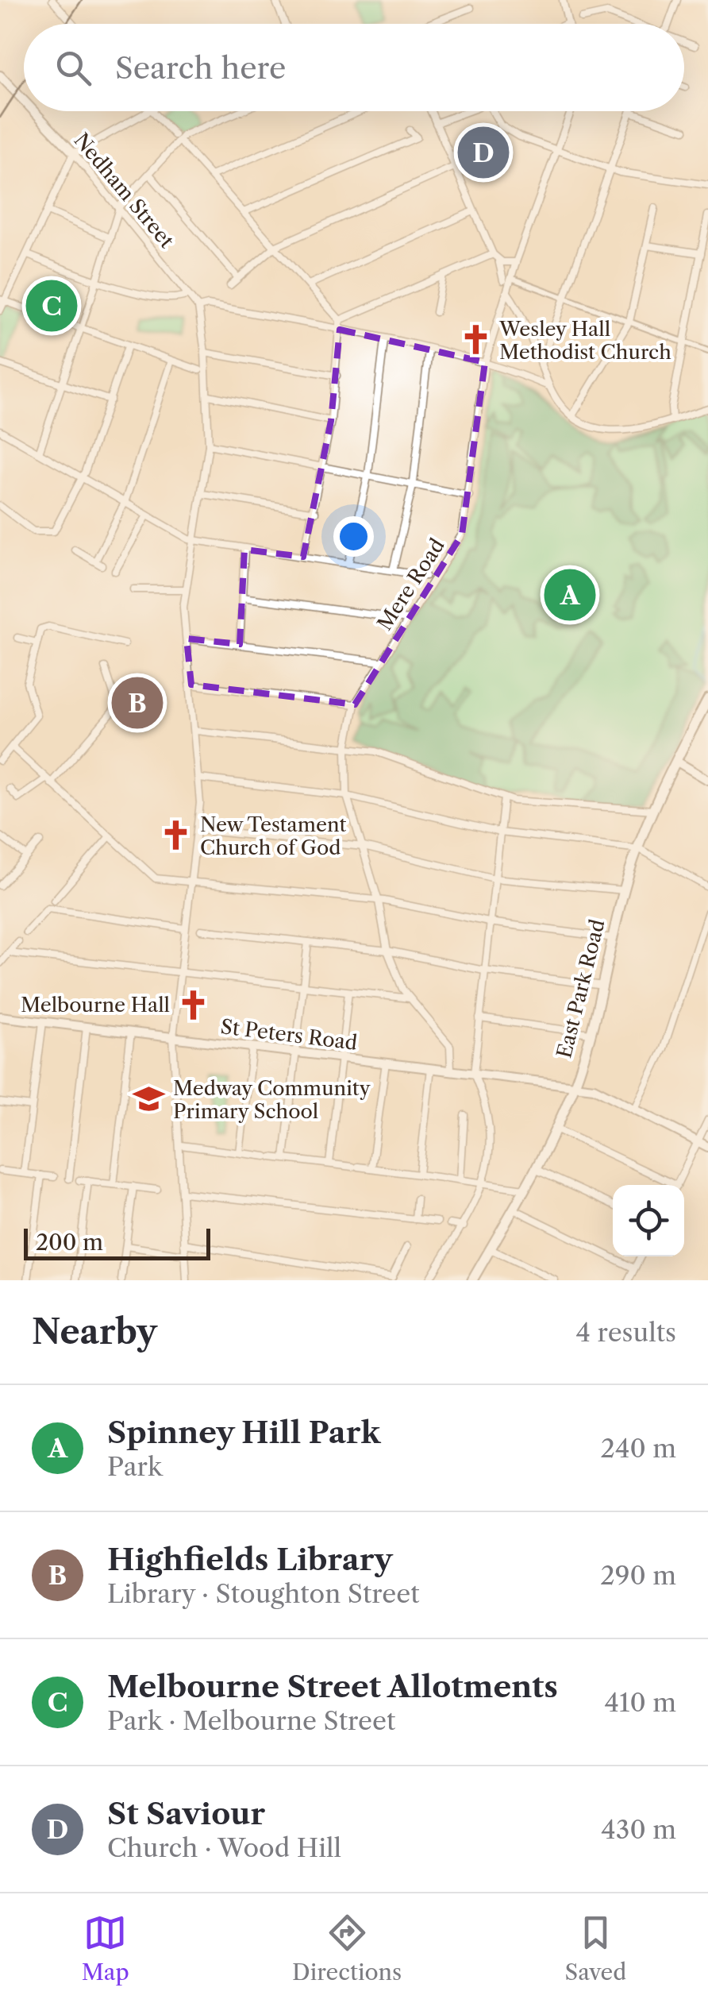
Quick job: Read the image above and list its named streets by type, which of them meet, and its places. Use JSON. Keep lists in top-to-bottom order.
{
  "streets": {
    "main road": ["East Park Road"],
    "street": ["Nedham Street", "Mere Road", "St Peters Road"]
  },
  "crossings": [
    ["Mere Road", "St Peters Road"],
    ["East Park Road", "St Peters Road"]
  ],
  "places": {
    "church": ["Wesley Hall Methodist Church", "New Testament Church of God", "Melbourne Hall"],
    "school or university": ["Medway Community Primary School"]
  },
  "scale_bar": "200 m",
  "page": {
    "search": "Search here",
    "pins": [
      "D",
      "C",
      "A",
      "B"
    ],
    "scale": "200 m",
    "heading": ["Nearby", "4 results"],
    "list": [
      {
        "mark": "A",
        "name": "Spinney Hill Park",
        "note": "Park",
        "value": "240 m"
      },
      {
        "mark": "B",
        "name": "Highfields Library",
        "note": "Library · Stoughton Street",
        "value": "290 m"
      },
      {
        "mark": "C",
        "name": "Melbourne Street Allotments",
        "note": "Park · Melbourne Street",
        "value": "410 m"
      },
      {
        "mark": "D",
        "name": "St Saviour",
        "note": "Church · Wood Hill",
        "value": "430 m"
      }
    ],
    "nav": ["Map", "Directions", "Saved"]
  }
}
